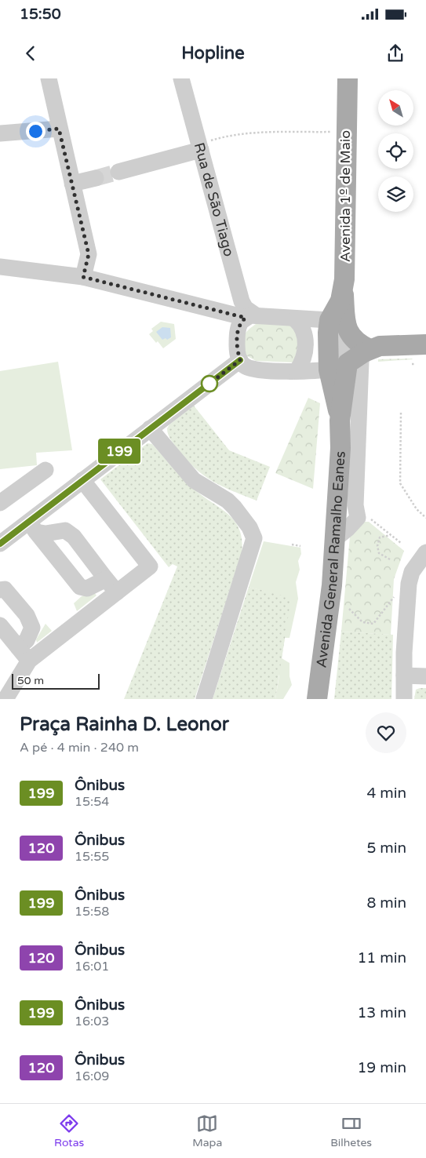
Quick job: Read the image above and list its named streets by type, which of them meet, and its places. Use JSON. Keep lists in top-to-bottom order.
{
  "streets": {
    "main road": ["Avenida 1º de Maio", "Avenida General Ramalho Eanes"],
    "street": ["Rua de São Tiago"]
  },
  "crossings": [
    ["Avenida 1º de Maio", "Avenida General Ramalho Eanes"]
  ],
  "lines": ["bus line 199"],
  "scale_bar": "50 m",
  "north": "top left",
  "page": {
    "status": "15:50",
    "header": "Hopline",
    "on_map": "199",
    "scale": "50 m",
    "heading": ["Praça Rainha D. Leonor", "A pé · 4 min · 240 m"],
    "list": [
      {
        "mark": "199",
        "name": "Ônibus",
        "note": "15:54",
        "value": "4 min"
      },
      {
        "mark": "120",
        "name": "Ônibus",
        "note": "15:55",
        "value": "5 min"
      },
      {
        "mark": "199",
        "name": "Ônibus",
        "note": "15:58",
        "value": "8 min"
      },
      {
        "mark": "120",
        "name": "Ônibus",
        "note": "16:01",
        "value": "11 min"
      },
      {
        "mark": "199",
        "name": "Ônibus",
        "note": "16:03",
        "value": "13 min"
      },
      {
        "mark": "120",
        "name": "Ônibus",
        "note": "16:09",
        "value": "19 min"
      }
    ],
    "tabs": ["Rotas", "Mapa", "Bilhetes"]
  }
}
